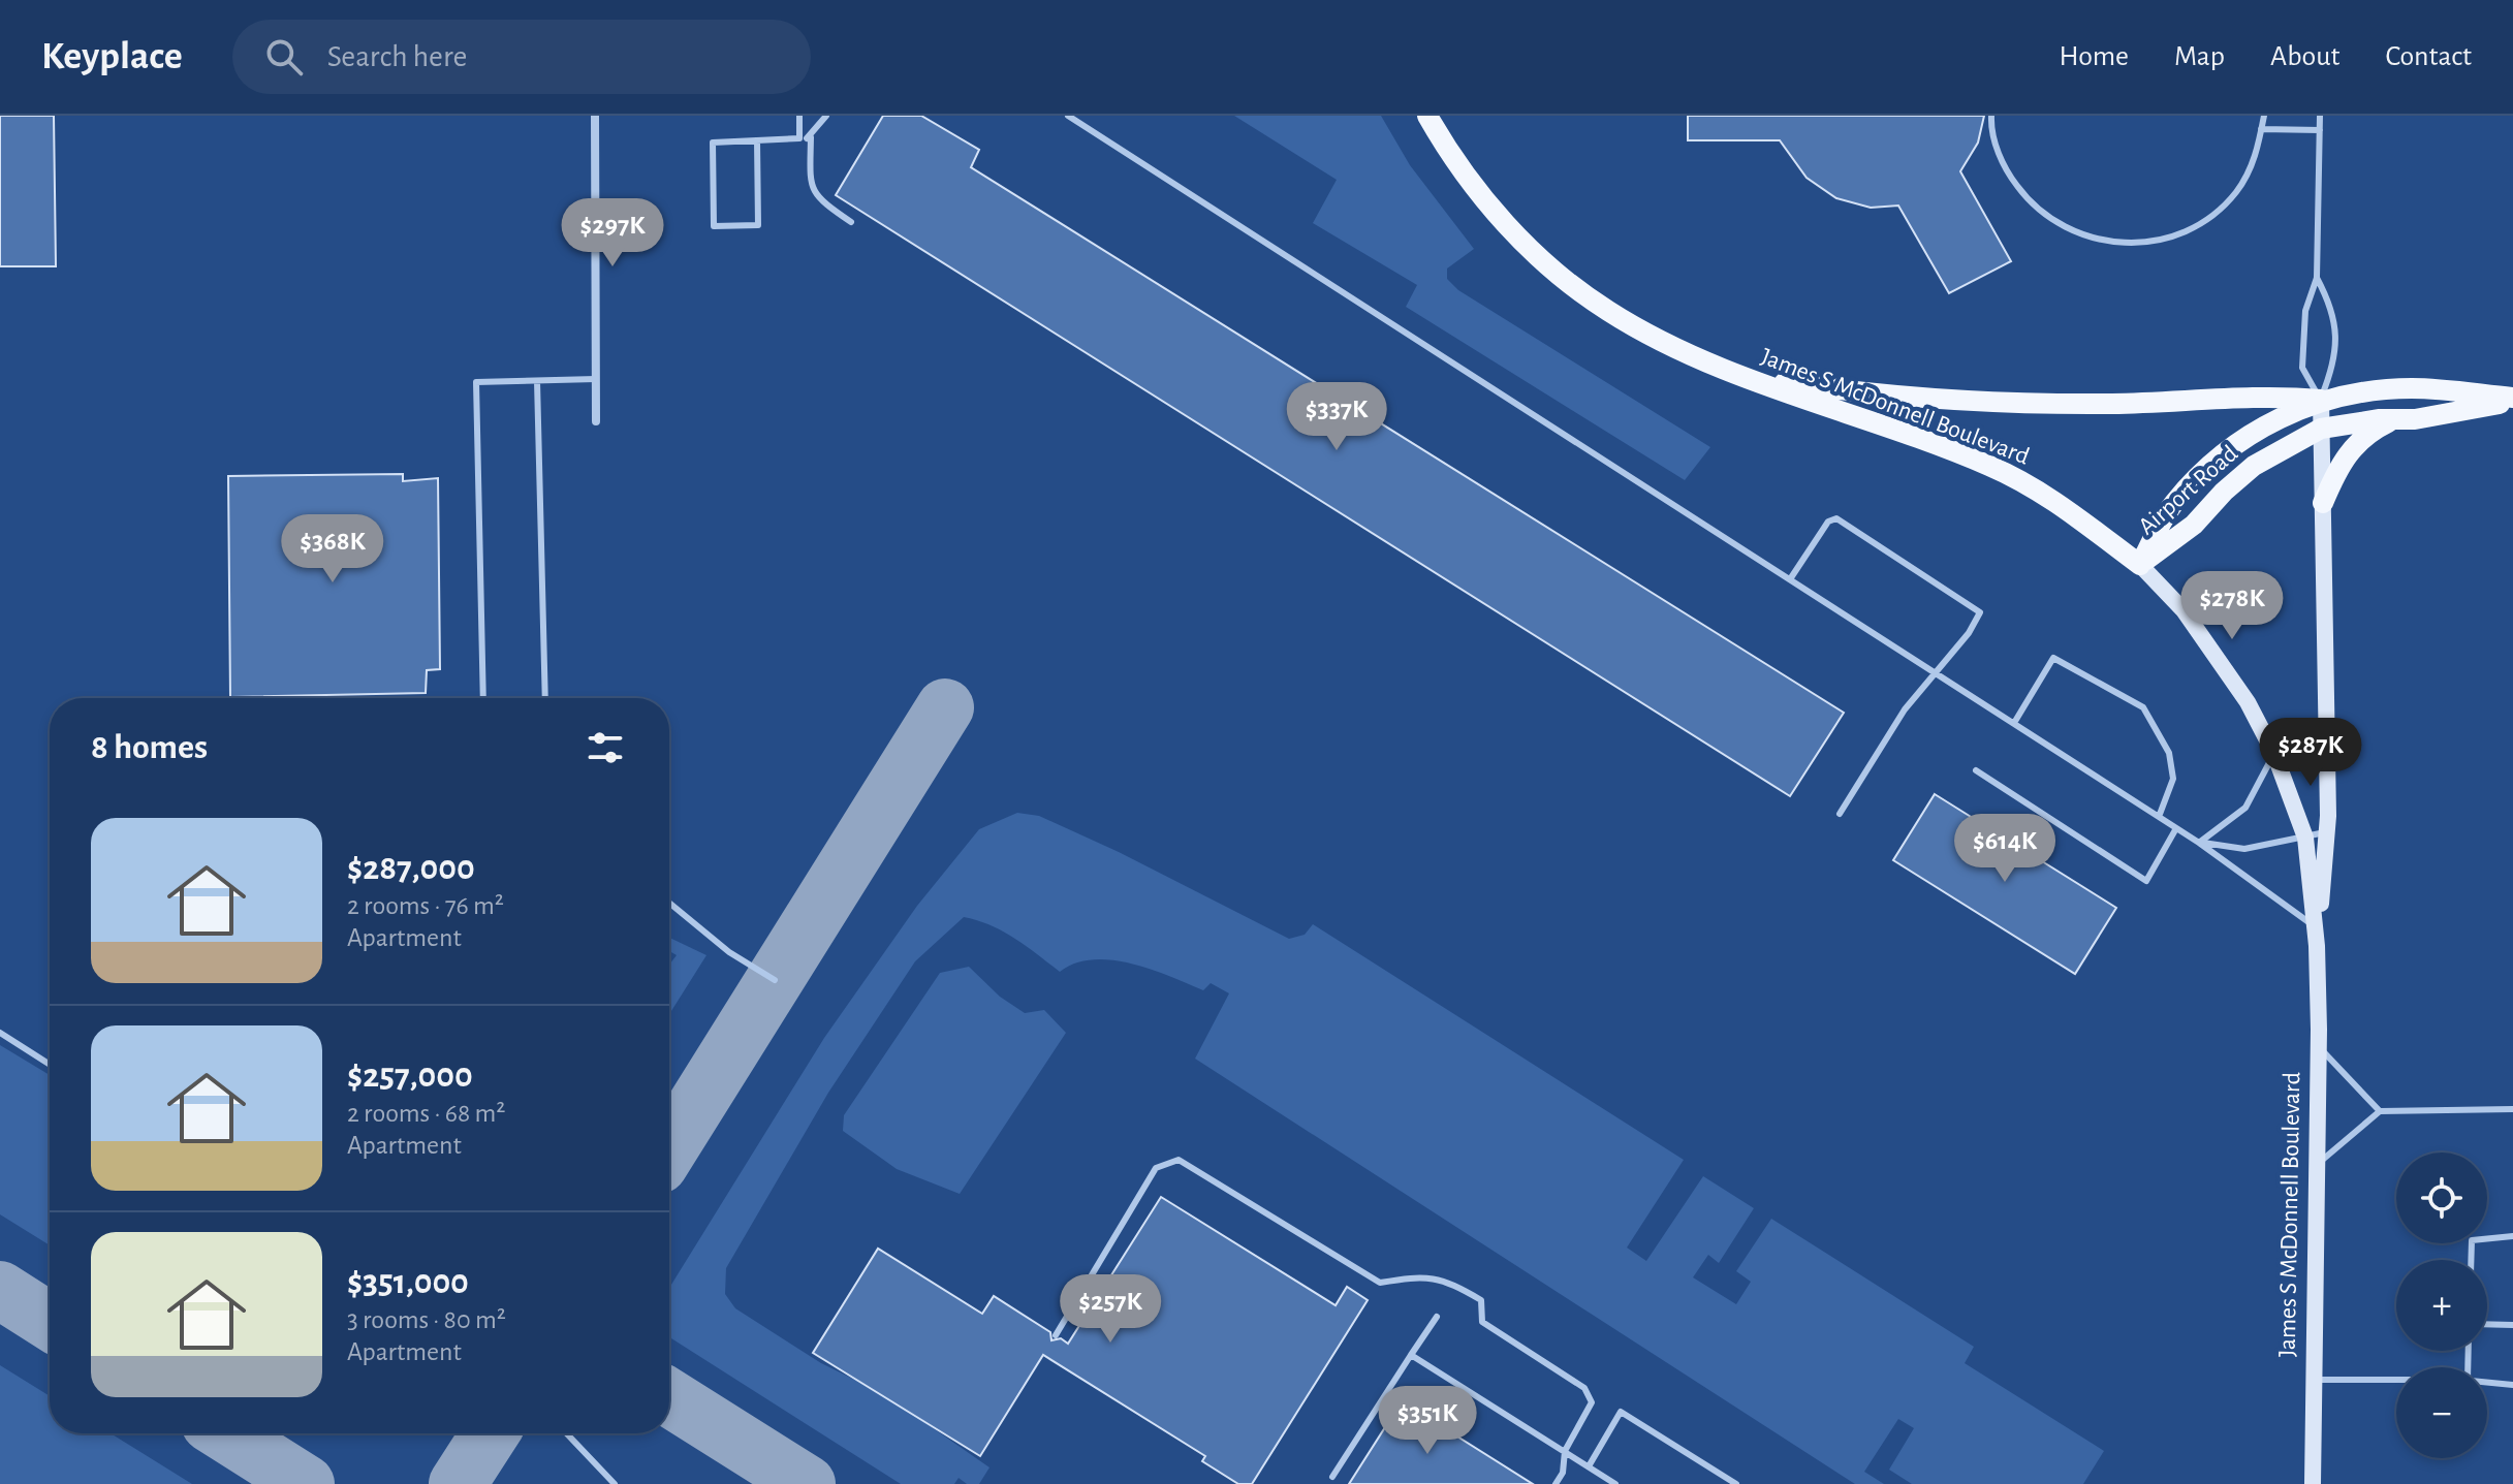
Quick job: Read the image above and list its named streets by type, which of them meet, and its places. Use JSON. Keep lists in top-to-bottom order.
{
  "streets": {
    "main road": ["James S McDonnell Boulevard", "Airport Road"]
  },
  "crossings": [
    ["James S McDonnell Boulevard", "Airport Road"]
  ],
  "page": {
    "header": "Keyplace",
    "search": "Search here",
    "nav": [
      "Home",
      "Map",
      "About",
      "Contact"
    ],
    "price": [
      "$297K",
      "$337K",
      "$368K",
      "$278K",
      "$287K",
      "$614K",
      "$257K",
      "$351K"
    ],
    "heading": "8 homes",
    "list": [
      {
        "name": "$287,000",
        "note": "2 rooms · 76 m² · Apartment"
      },
      {
        "name": "$257,000",
        "note": "2 rooms · 68 m² · Apartment"
      },
      {
        "name": "$351,000",
        "note": "3 rooms · 80 m² · Apartment"
      }
    ],
    "map_buttons": ["+", "−"]
  }
}
